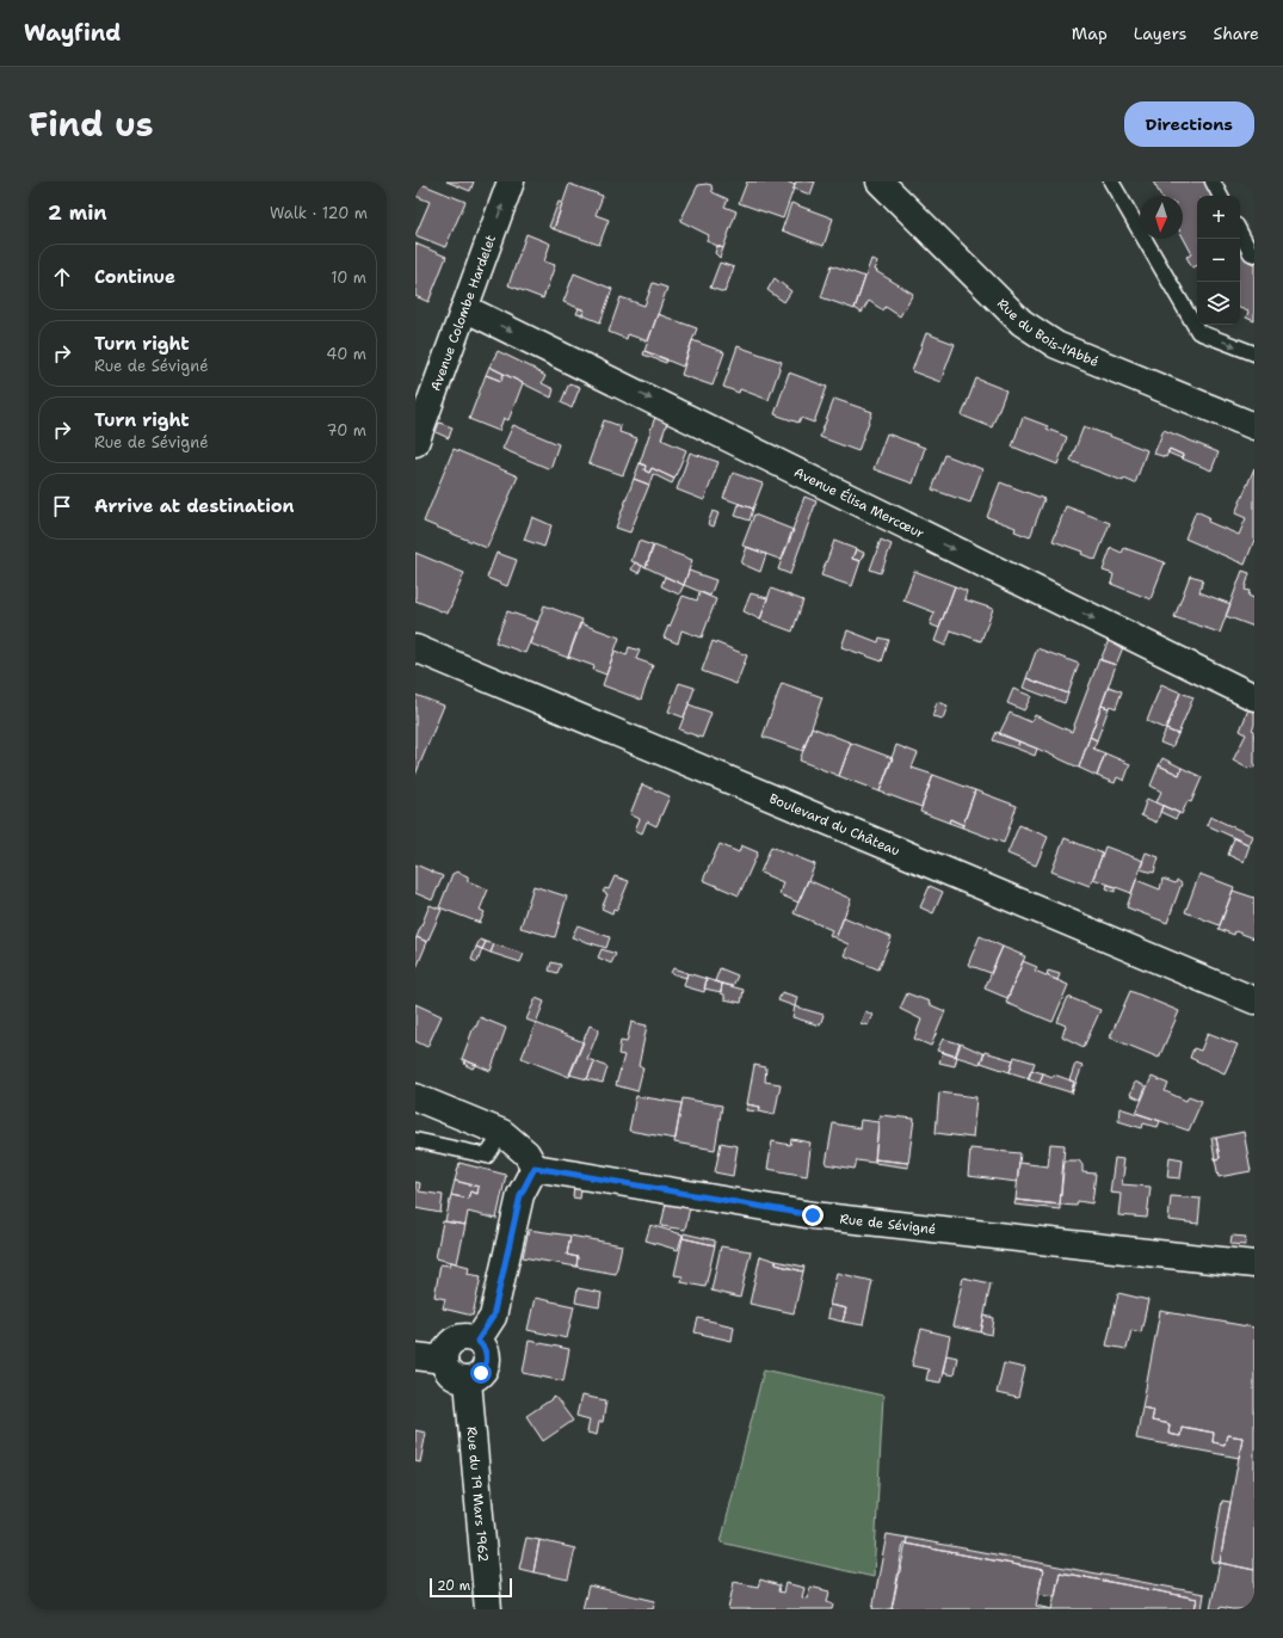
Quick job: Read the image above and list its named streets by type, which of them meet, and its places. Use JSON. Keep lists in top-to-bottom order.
{
  "streets": {
    "street": [
      "Avenue Colombe Hardelet",
      "Rue du Bois-l'Abbé",
      "Avenue Élisa Mercœur",
      "Boulevard du Château",
      "Rue de Sévigné",
      "Rue du 19 Mars 1962"
    ]
  },
  "crossings": [
    ["Avenue Colombe Hardelet", "Avenue Élisa Mercœur"]
  ],
  "one_way": ["Avenue Colombe Hardelet", "Avenue Élisa Mercœur"],
  "scale_bar": "20 m",
  "north": "bottom",
  "page": {
    "header": "Wayfind",
    "nav": ["Map", "Layers", "Share"],
    "title": "Find us",
    "buttons": "Directions",
    "heading": ["2 min", "Walk · 120 m"],
    "map_buttons": ["+", "−"],
    "list": [
      ["Continue", "10 m"],
      ["Turn right", "Rue de Sévigné", "40 m"],
      ["Turn right", "Rue de Sévigné", "70 m"],
      "Arrive at destination"
    ],
    "scale": "20 m"
  }
}
